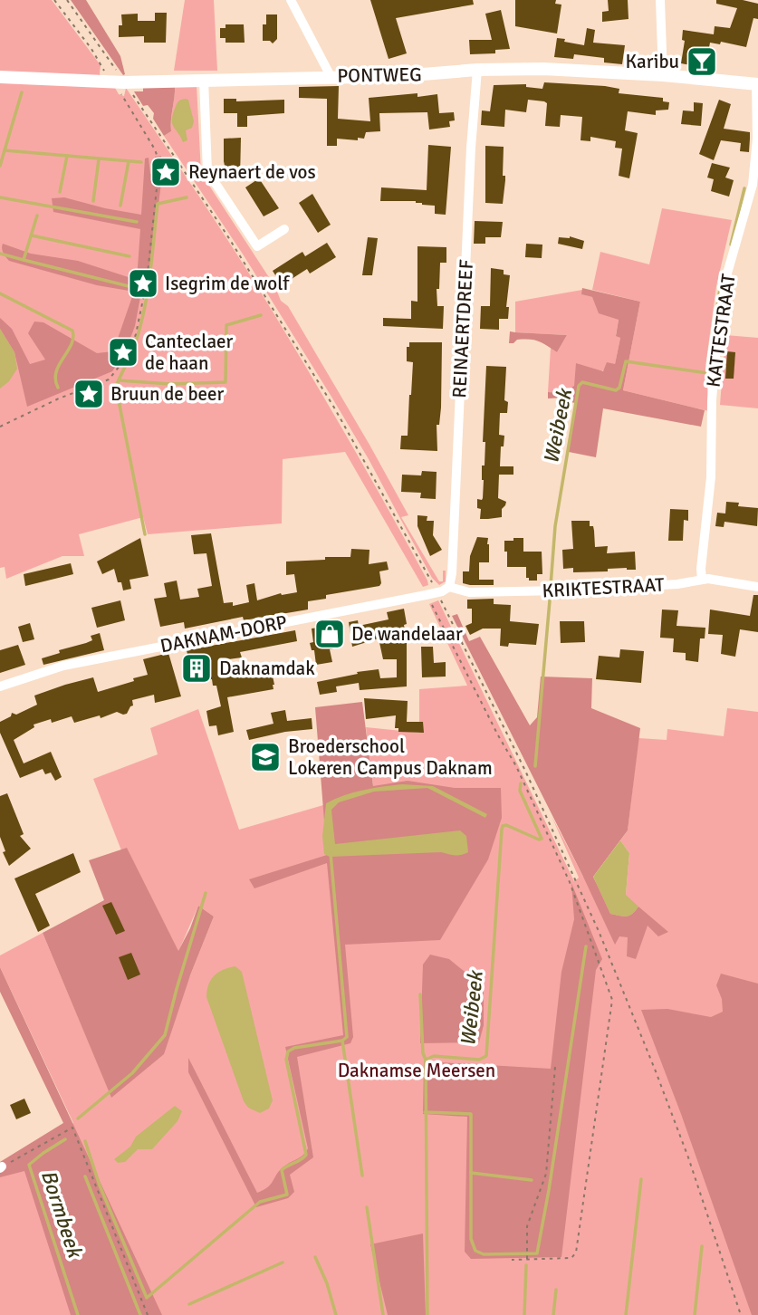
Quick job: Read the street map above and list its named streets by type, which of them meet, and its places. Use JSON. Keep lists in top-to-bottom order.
{
  "streets": {
    "street": [
      "PONTWEG",
      "REINAERTDREEF",
      "KATTESTRAAT",
      "KRIKTESTRAAT",
      "DAKNAM-DORP"
    ]
  },
  "crossings": [
    ["PONTWEG", "REINAERTDREEF"],
    ["PONTWEG", "KATTESTRAAT"],
    ["REINAERTDREEF", "KRIKTESTRAAT"],
    ["REINAERTDREEF", "DAKNAM-DORP"],
    ["KATTESTRAAT", "KRIKTESTRAAT"],
    ["KRIKTESTRAAT", "DAKNAM-DORP"]
  ],
  "water": ["Weibeek", "Bormbeek"],
  "parks": ["Daknamse Meersen"],
  "places": {
    "bar": ["Karibu"],
    "place": [
      "Reynaert de vos",
      "Isegrim de wolf",
      "Canteclaer de haan",
      "Bruun de beer"
    ],
    "shop": ["De wandelaar"],
    "building": ["Daknamdak"],
    "school or university": ["Broederschool Lokeren Campus Daknam"]
  }
}
